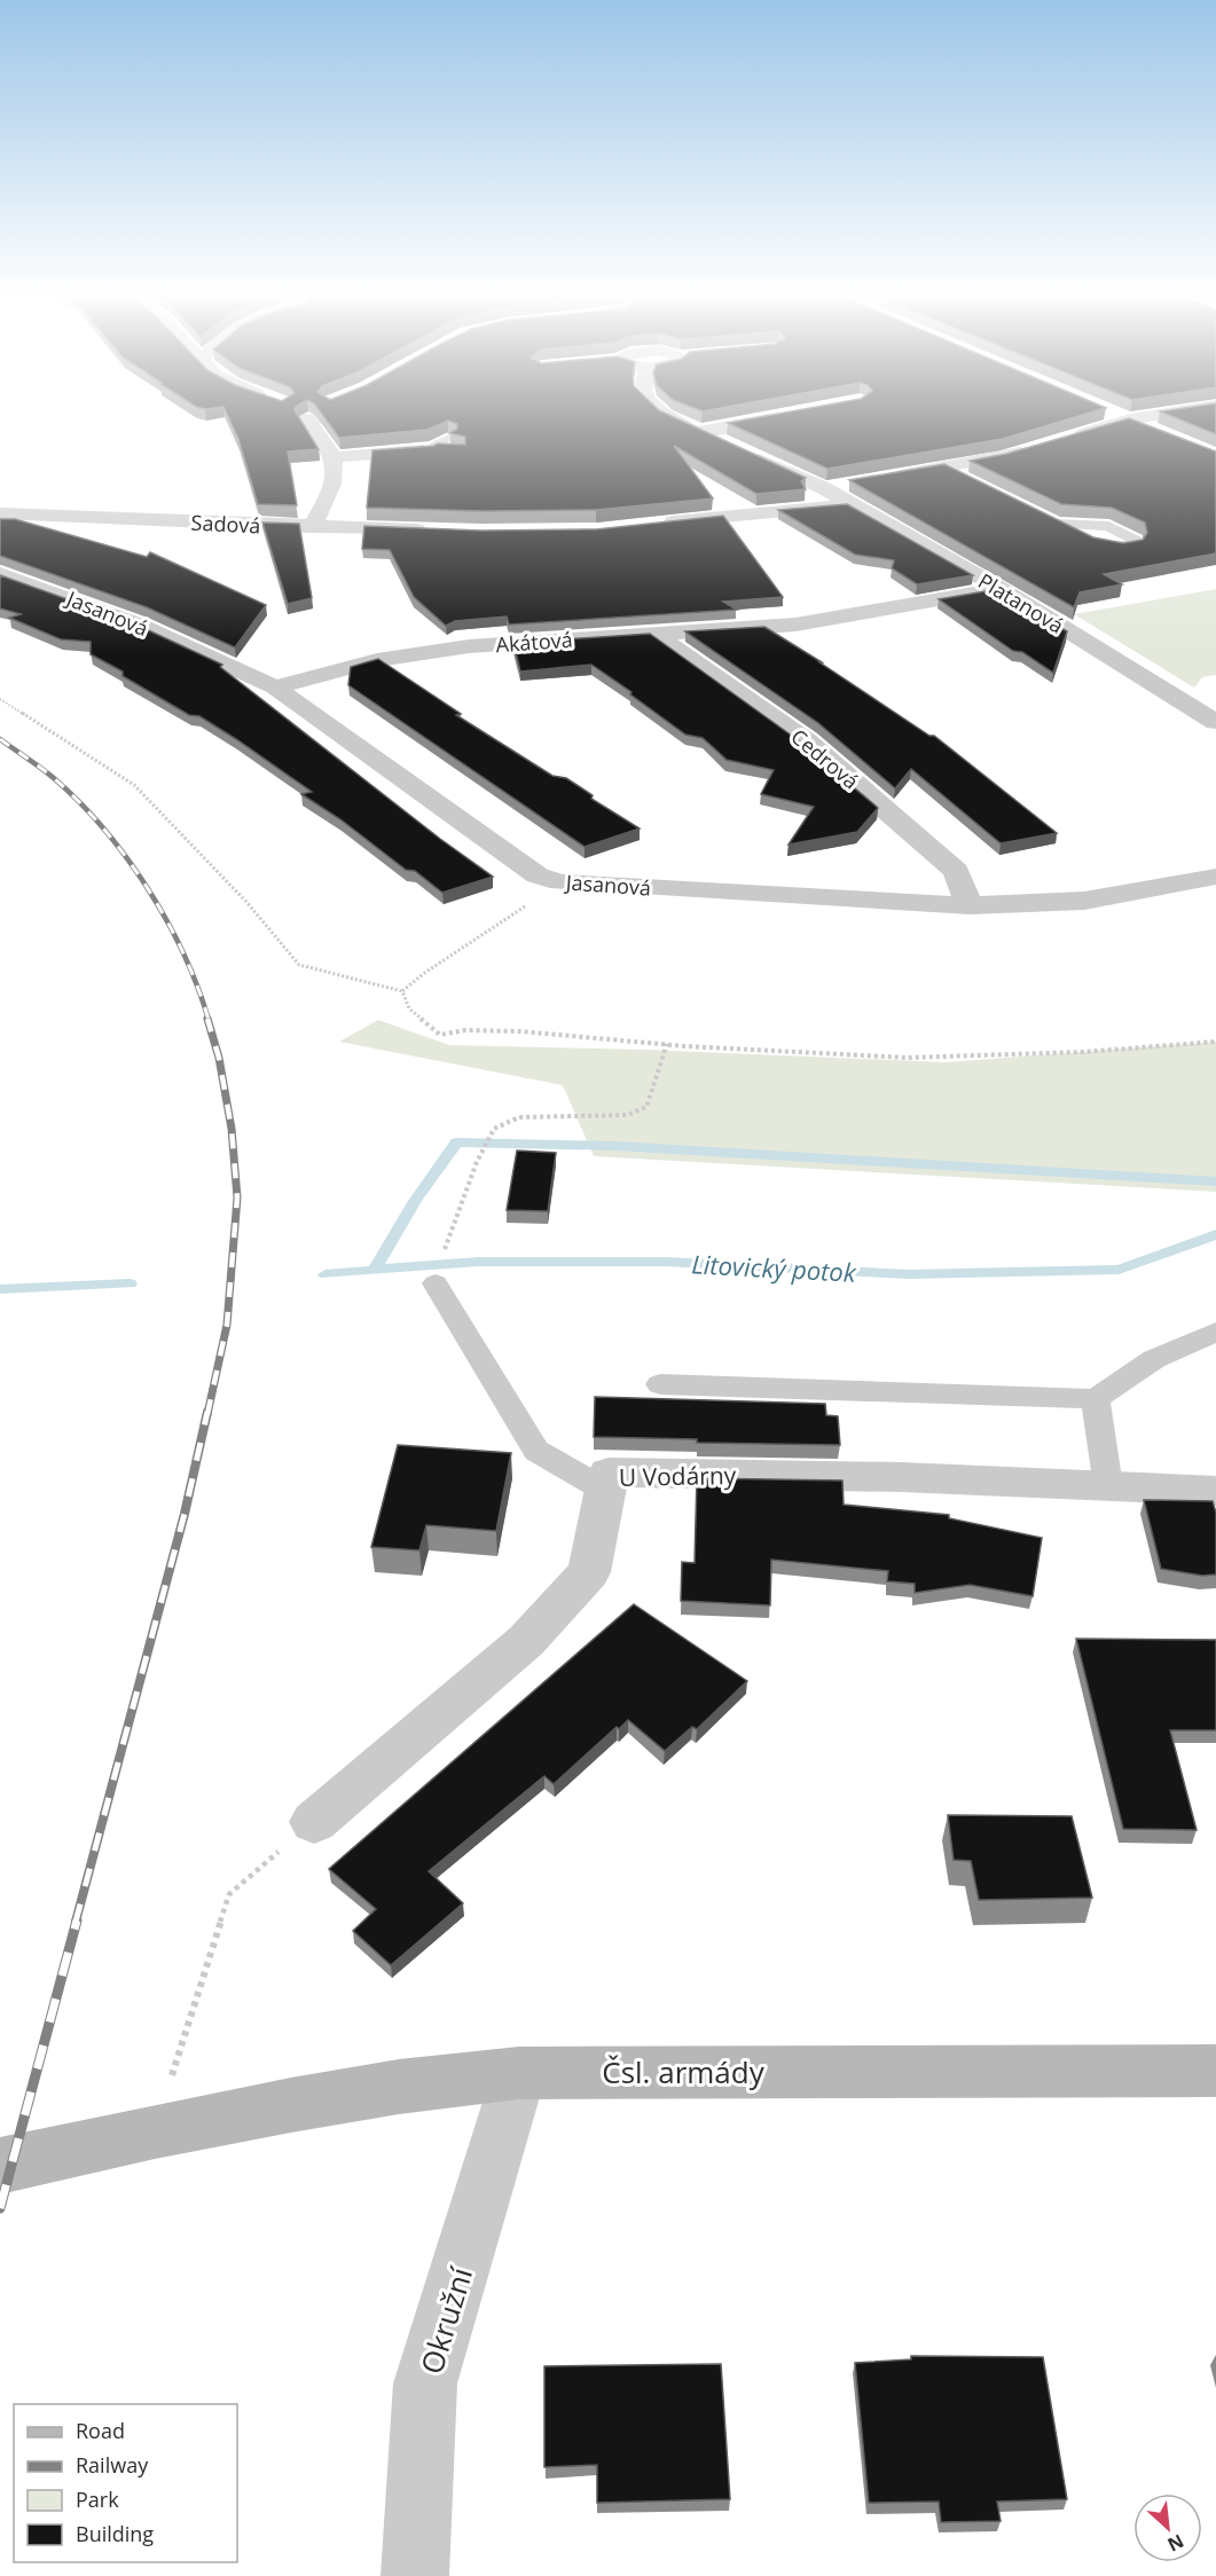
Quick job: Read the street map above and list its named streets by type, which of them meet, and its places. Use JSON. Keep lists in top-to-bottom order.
{
  "streets": {
    "main road": ["Čsl. armády"],
    "street": [
      "Sadová",
      "Platanová",
      "Jasanová",
      "Akátová",
      "Cedrová",
      "U Vodárny",
      "Okružní"
    ]
  },
  "crossings": [
    ["Platanová", "Akátová"],
    ["Jasanová", "Akátová"],
    ["Jasanová", "Cedrová"],
    ["Akátová", "Cedrová"],
    ["Čsl. armády", "Okružní"]
  ],
  "water": ["Litovický potok"],
  "legend": [
    "Road",
    "Railway",
    "Park",
    "Building"
  ],
  "north": "bottom right"
}
